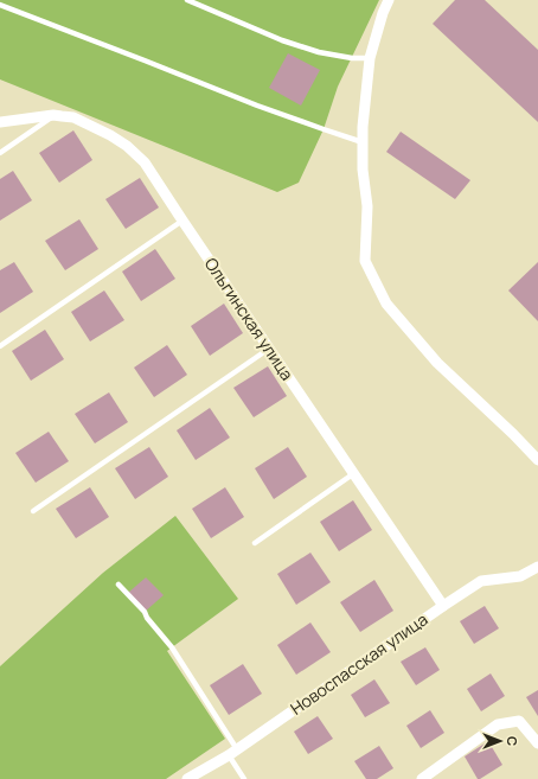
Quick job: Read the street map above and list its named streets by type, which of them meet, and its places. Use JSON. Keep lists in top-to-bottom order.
{
  "streets": {
    "street": ["Ольгинская улица", "Новоспасская улица"]
  },
  "crossings": [
    ["Ольгинская улица", "Новоспасская улица"]
  ],
  "north": "right"
}
